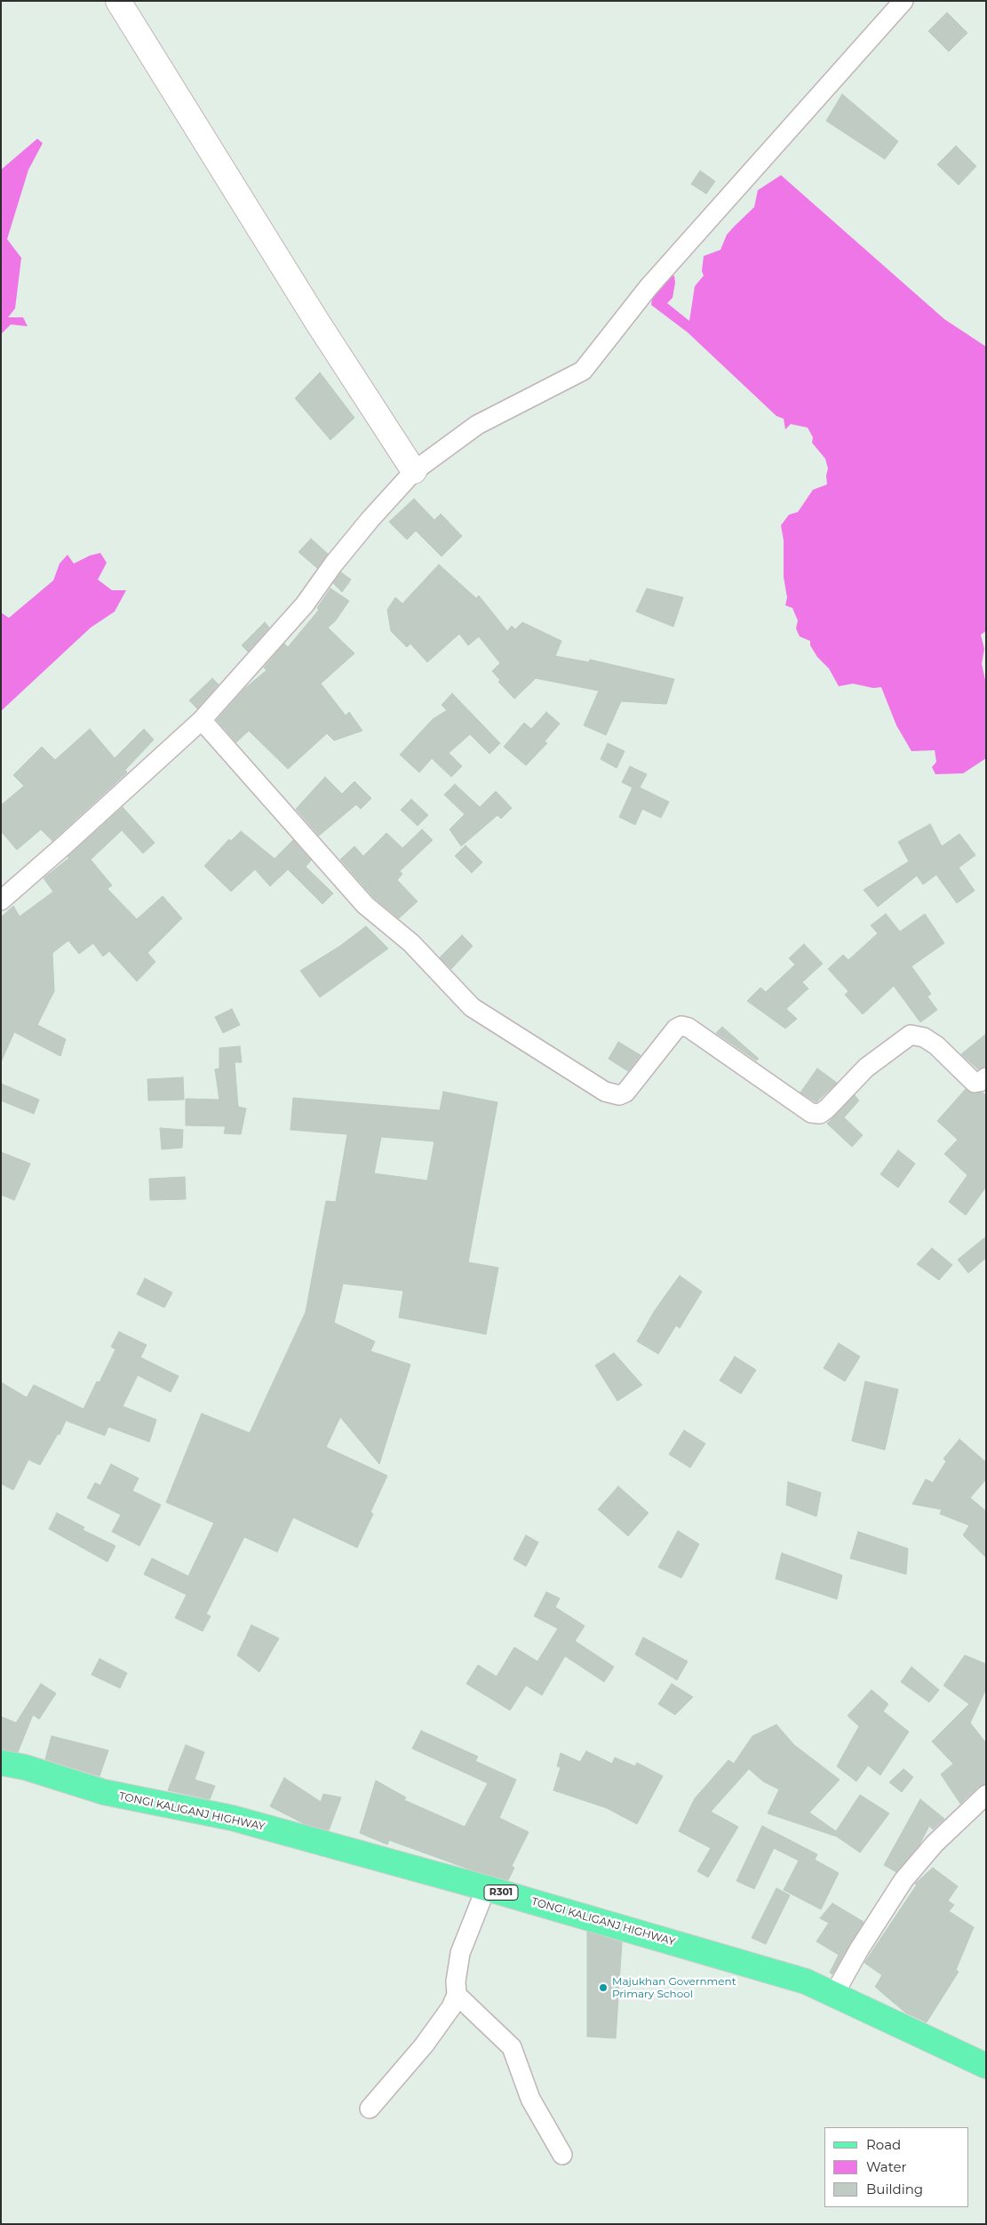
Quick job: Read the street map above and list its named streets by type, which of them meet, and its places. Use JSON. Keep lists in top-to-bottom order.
{
  "streets": {
    "main road": ["TONGI KALIGANJ HIGHWAY", "R301"]
  },
  "places": ["Majukhan Government Primary School"],
  "legend": ["Road", "Water", "Building"]
}
